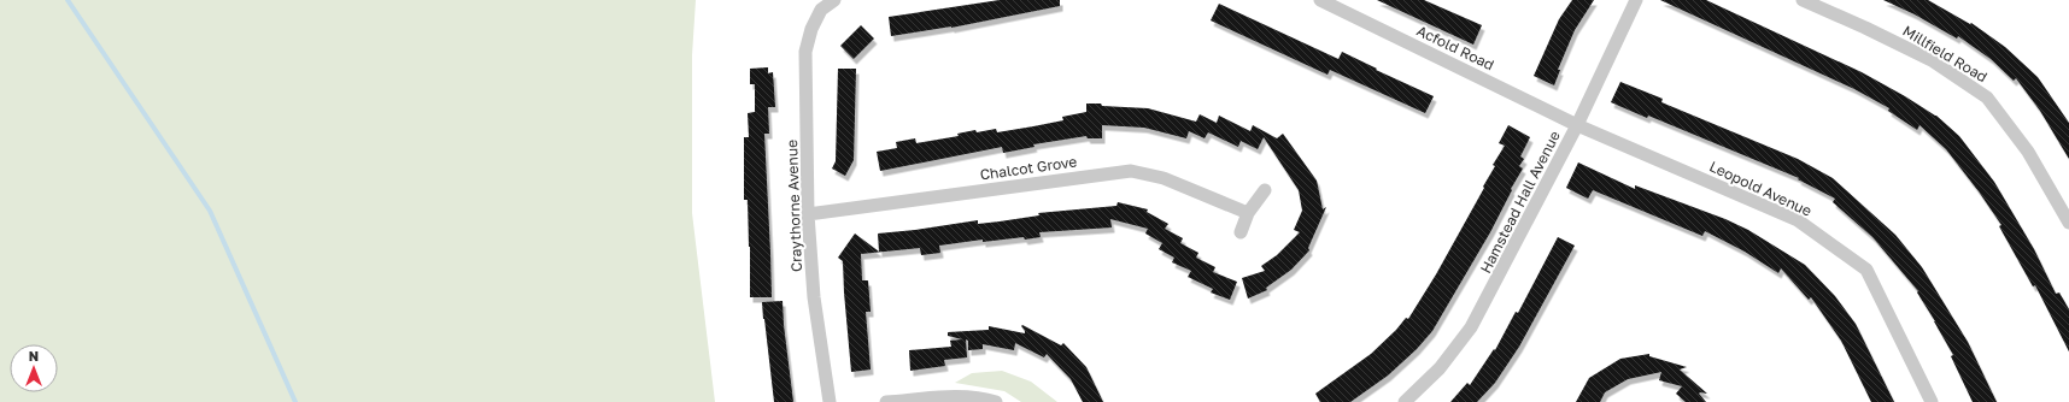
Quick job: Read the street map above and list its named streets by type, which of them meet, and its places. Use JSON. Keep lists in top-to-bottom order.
{
  "streets": {
    "street": [
      "Acfold Road",
      "Millfield Road",
      "Chalcot Grove",
      "Leopold Avenue",
      "Hamstead Hall Avenue",
      "Craythorne Avenue"
    ]
  },
  "crossings": [
    ["Acfold Road", "Leopold Avenue"],
    ["Acfold Road", "Hamstead Hall Avenue"],
    ["Chalcot Grove", "Craythorne Avenue"],
    ["Leopold Avenue", "Hamstead Hall Avenue"]
  ],
  "north": "top"
}
